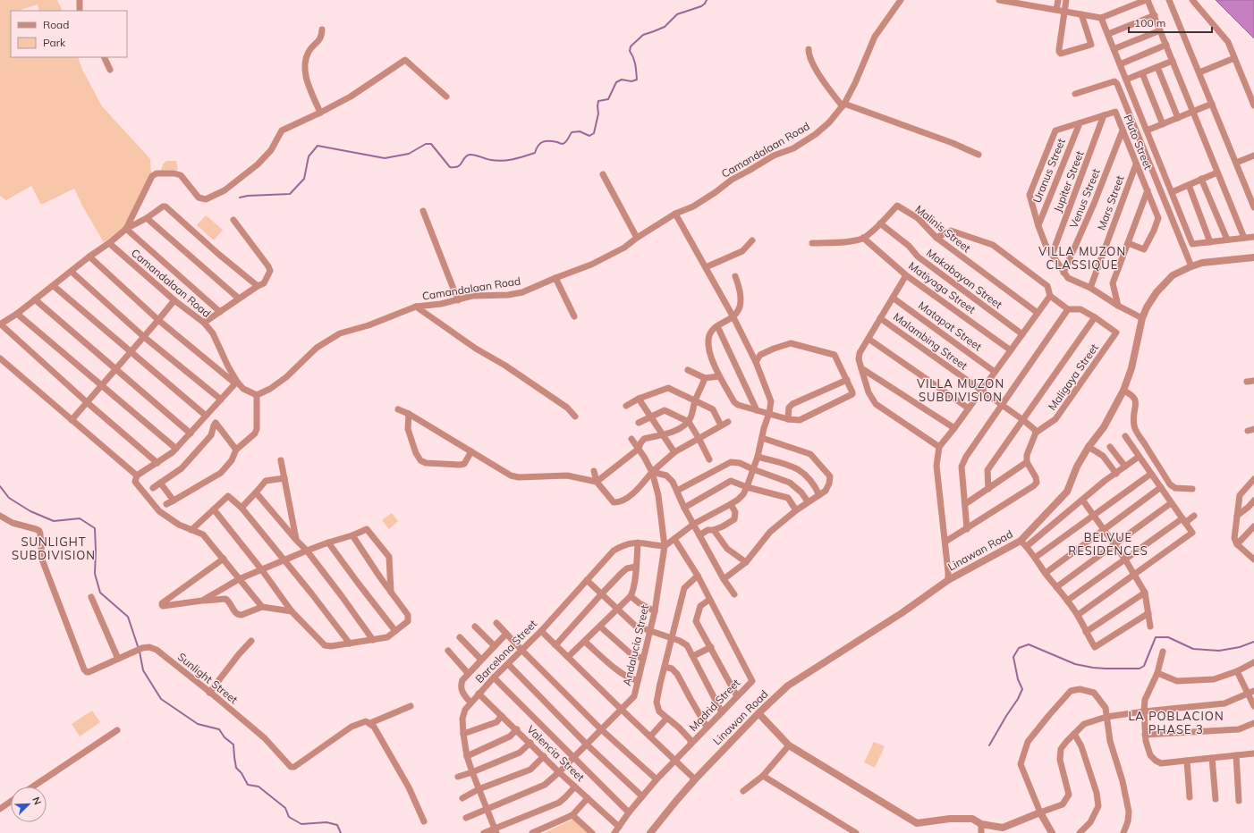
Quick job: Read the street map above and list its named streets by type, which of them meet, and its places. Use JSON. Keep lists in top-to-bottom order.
{
  "streets": {
    "street": [
      "Pluto Street",
      "Camandalaan Road",
      "Uranus Street",
      "Jupiter Street",
      "Venus Street",
      "Mars Street",
      "Malinis Street",
      "Makabayan Street",
      "Matiyaga Street",
      "Matapat Street",
      "Malambing Street",
      "Maligaya Street",
      "Linawan Road",
      "Andalucia Street",
      "Barcelona Street",
      "Sunlight Street",
      "Madrid Street",
      "Valencia Street"
    ]
  },
  "crossings": [
    ["Pluto Street", "Uranus Street"],
    ["Pluto Street", "Jupiter Street"],
    ["Pluto Street", "Venus Street"],
    ["Pluto Street", "Mars Street"],
    ["Malinis Street", "Makabayan Street"],
    ["Malinis Street", "Matiyaga Street"],
    ["Malambing Street", "Maligaya Street"],
    ["Andalucia Street", "Barcelona Street"],
    ["Andalucia Street", "Valencia Street"],
    ["Barcelona Street", "Valencia Street"],
    ["Madrid Street", "Valencia Street"]
  ],
  "districts": [
    "VILLA MUZON CLASSIQUE",
    "VILLA MUZON SUBDIVISION",
    "BELVUE RESIDENCES",
    "SUNLIGHT SUBDIVISION",
    "LA POBLACION PHASE 3"
  ],
  "legend": ["Road", "Park"],
  "scale_bar": "100 m",
  "north": "top right"
}
